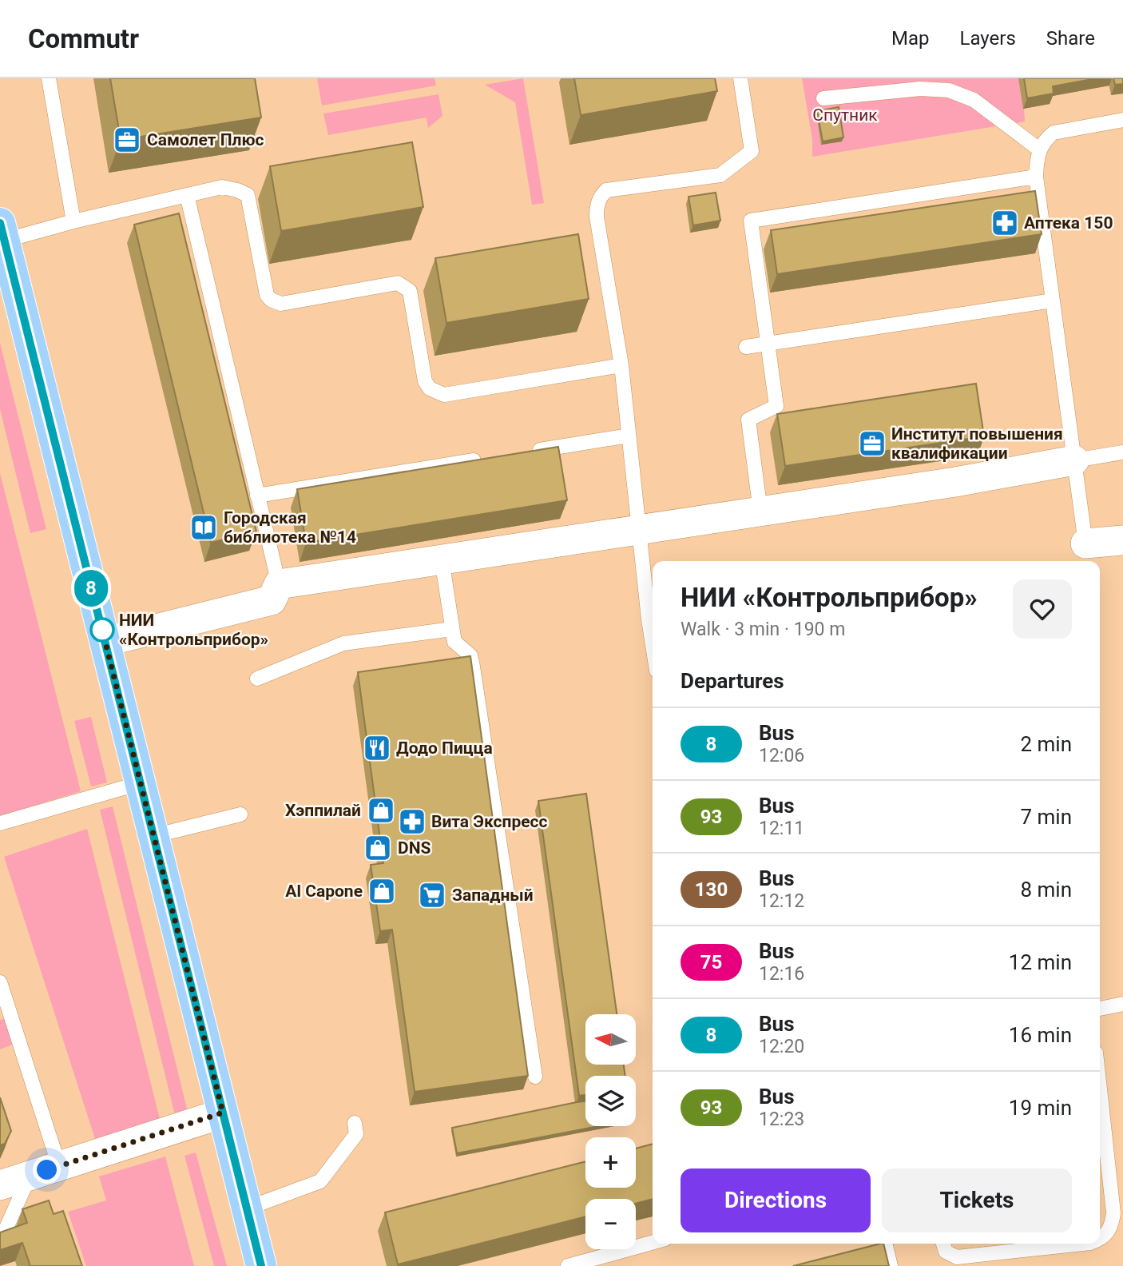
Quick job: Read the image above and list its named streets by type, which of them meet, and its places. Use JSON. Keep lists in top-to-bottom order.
{
  "parks": ["Спутник"],
  "places": {
    "office": ["Самолет Плюс", "Институт повышения квалификации"],
    "pharmacy": ["Аптека 150", "Вита Экспресс"],
    "library": ["Городская библиотека №14"],
    "other": ["НИИ «Контрольприбор»"],
    "restaurant": ["Додо Пицца"],
    "shop": ["Хэппилай", "DNS", "Al Capone"],
    "supermarket": ["Западный"]
  },
  "lines": ["bus line 8"],
  "north": "left",
  "page": {
    "header": "Commutr",
    "nav": ["Map", "Layers", "Share"],
    "on_map": "8",
    "heading": [
      ["НИИ «Контрольприбор»", "Walk · 3 min · 190 m"],
      "Departures"
    ],
    "list": [
      {
        "mark": "8",
        "name": "Bus",
        "note": "12:06",
        "value": "2 min"
      },
      {
        "mark": "93",
        "name": "Bus",
        "note": "12:11",
        "value": "7 min"
      },
      {
        "mark": "130",
        "name": "Bus",
        "note": "12:12",
        "value": "8 min"
      },
      {
        "mark": "75",
        "name": "Bus",
        "note": "12:16",
        "value": "12 min"
      },
      {
        "mark": "8",
        "name": "Bus",
        "note": "12:20",
        "value": "16 min"
      },
      {
        "mark": "93",
        "name": "Bus",
        "note": "12:23",
        "value": "19 min"
      }
    ],
    "map_buttons": ["+", "−"],
    "buttons": ["Directions", "Tickets"]
  }
}
